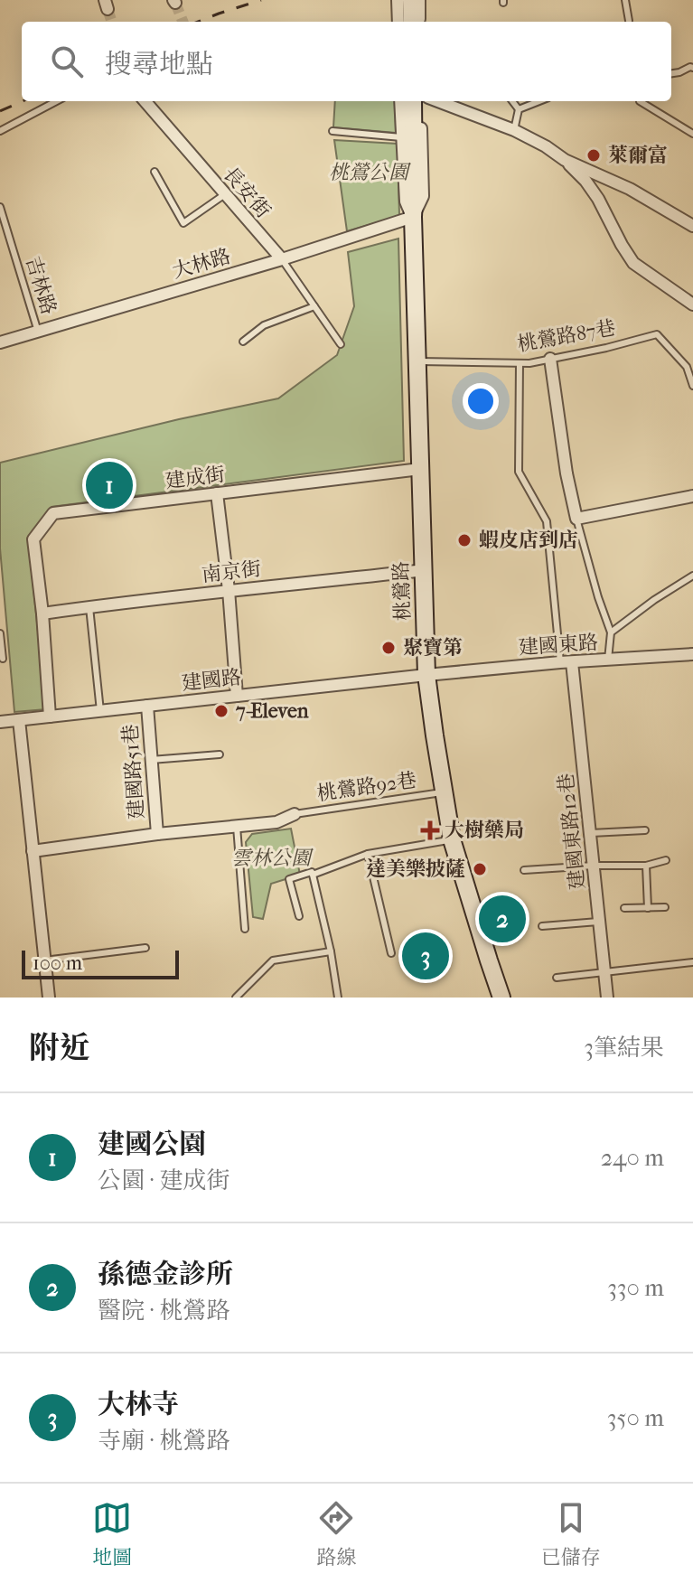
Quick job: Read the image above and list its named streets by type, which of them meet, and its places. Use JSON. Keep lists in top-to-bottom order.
{
  "streets": {
    "main road": ["桃鶯路"],
    "street": [
      "長安街",
      "大林路",
      "建成街",
      "南京街",
      "建國東路",
      "建國路",
      "建國路51巷",
      "建國東路12巷"
    ],
    "lane": ["吉林路", "桃鶯路87巷", "桃鶯路92巷"]
  },
  "crossings": [
    ["長安街", "大林路"],
    ["大林路", "吉林路"],
    ["大林路", "桃鶯路"],
    ["桃鶯路87巷", "桃鶯路"],
    ["建成街", "南京街"],
    ["建成街", "桃鶯路"],
    ["建成街", "建國路"],
    ["南京街", "桃鶯路"],
    ["桃鶯路", "建國東路"],
    ["桃鶯路", "建國路"],
    ["桃鶯路", "桃鶯路92巷"],
    ["建國東路", "建國路"],
    ["建國東路", "建國東路12巷"],
    ["建國路", "建國路51巷"]
  ],
  "parks": ["桃鶯公園", "雲林公園"],
  "places": {
    "other": [
      "萊爾富",
      "蝦皮店到店",
      "聚寶第",
      "7-Eleven",
      "達美樂披薩"
    ],
    "health": ["大樹藥局"]
  },
  "scale_bar": "100 m",
  "page": {
    "search": "搜尋地點",
    "pins": ["1", "2", "3"],
    "scale": "100 m",
    "heading": ["附近", "3筆結果"],
    "list": [
      {
        "mark": "1",
        "name": "建國公園",
        "note": "公園 · 建成街",
        "value": "240 m"
      },
      {
        "mark": "2",
        "name": "孫德金診所",
        "note": "醫院 · 桃鶯路",
        "value": "330 m"
      },
      {
        "mark": "3",
        "name": "大林寺",
        "note": "寺廟 · 桃鶯路",
        "value": "350 m"
      }
    ],
    "nav": ["地圖", "路線", "已儲存"]
  }
}
